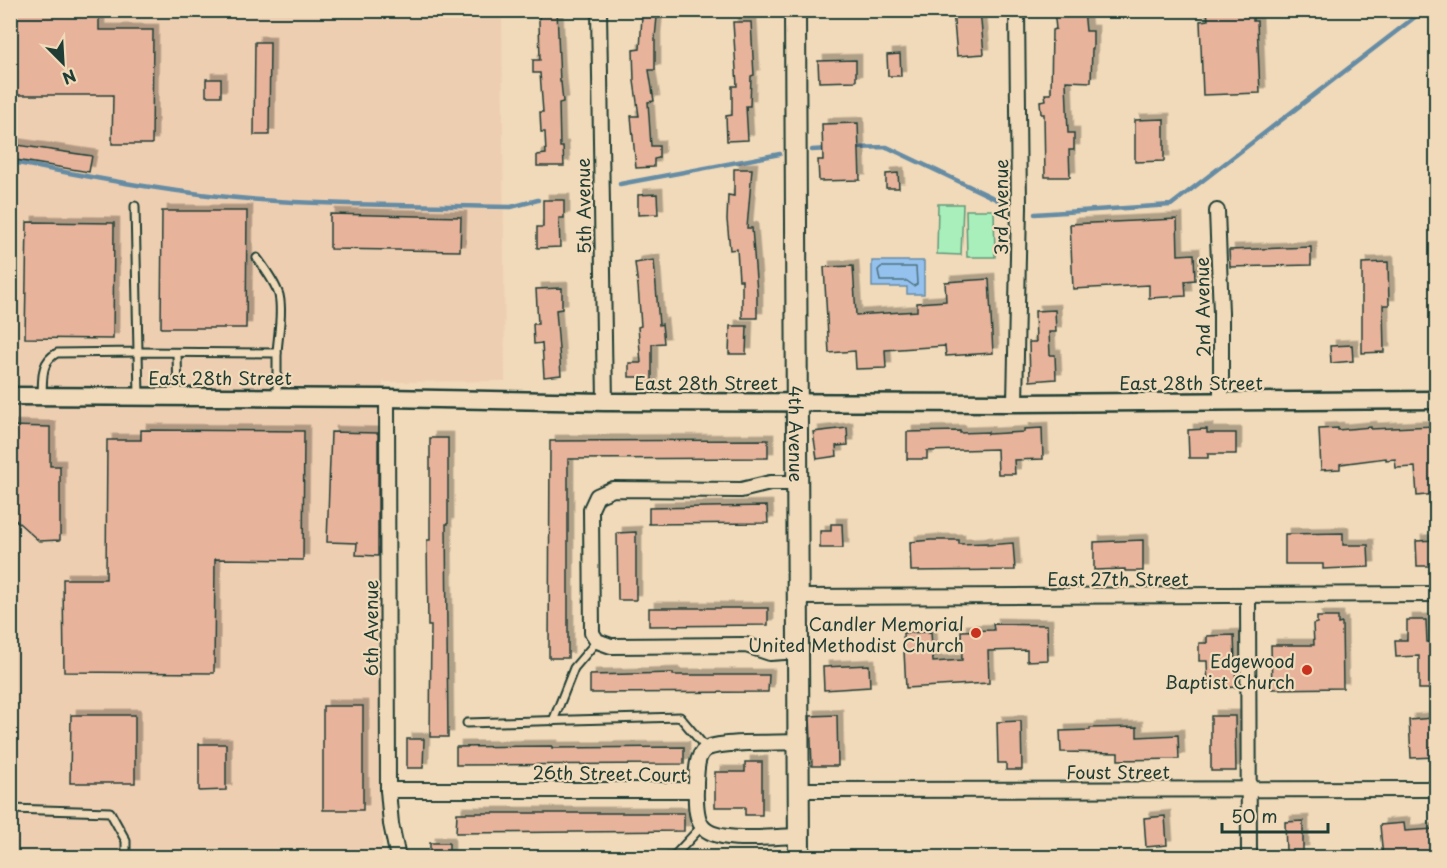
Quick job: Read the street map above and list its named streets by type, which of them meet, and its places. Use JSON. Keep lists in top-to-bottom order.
{
  "streets": {
    "main road": ["4th Avenue"],
    "street": [
      "5th Avenue",
      "3rd Avenue",
      "2nd Avenue",
      "East 28th Street",
      "East 27th Street",
      "6th Avenue",
      "Foust Street",
      "26th Street Court"
    ]
  },
  "crossings": [
    ["5th Avenue", "East 28th Street"],
    ["3rd Avenue", "East 28th Street"],
    ["2nd Avenue", "East 28th Street"],
    ["East 28th Street", "4th Avenue"],
    ["East 28th Street", "6th Avenue"],
    ["4th Avenue", "East 27th Street"],
    ["4th Avenue", "Foust Street"],
    ["6th Avenue", "26th Street Court"]
  ],
  "places": ["Candler Memorial United Methodist Church", "Edgewood Baptist Church"],
  "scale_bar": "50 m",
  "north": "bottom right"
}
